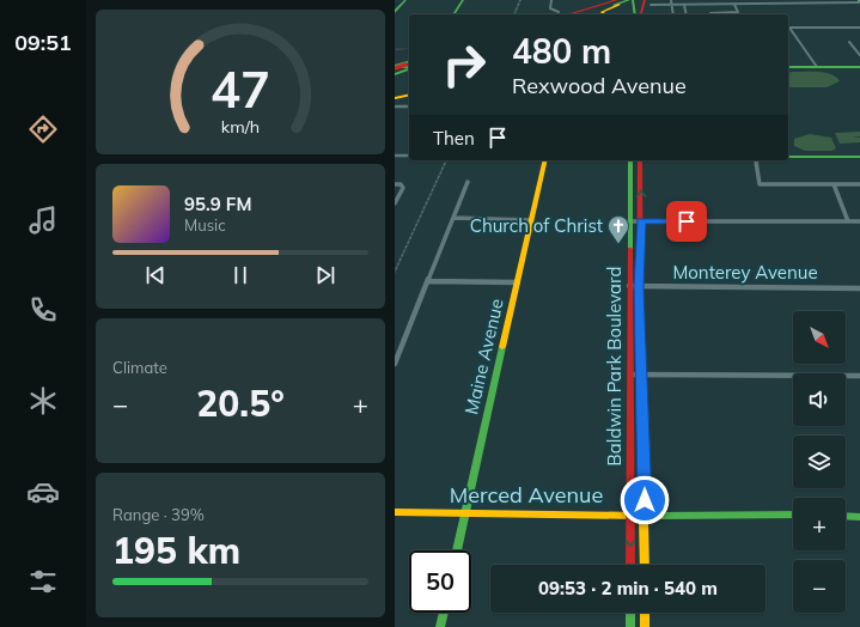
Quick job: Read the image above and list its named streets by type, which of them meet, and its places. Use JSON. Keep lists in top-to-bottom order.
{
  "streets": {
    "main road": ["Maine Avenue", "Baldwin Park Boulevard", "Merced Avenue"],
    "street": ["Monterey Avenue"]
  },
  "crossings": [
    ["Monterey Avenue", "Baldwin Park Boulevard"],
    ["Maine Avenue", "Merced Avenue"],
    ["Baldwin Park Boulevard", "Merced Avenue"]
  ],
  "places": {
    "church": ["Church of Christ"]
  },
  "north": "bottom right",
  "page": {
    "tabs": "09:51",
    "turn": ["480 m", "Rexwood Avenue"],
    "then": "Then",
    "song": ["95.9 FM", "Music"],
    "map_buttons": ["+", "−"],
    "tile": [
      "Climate",
      ["Range · 39%", "195 km"]
    ],
    "heat": ["−", "20.5°", "+"],
    "limit": "50",
    "trip": "09:53 · 2 min · 540 m",
    "gauge": ["47", "km/h"]
  }
}
